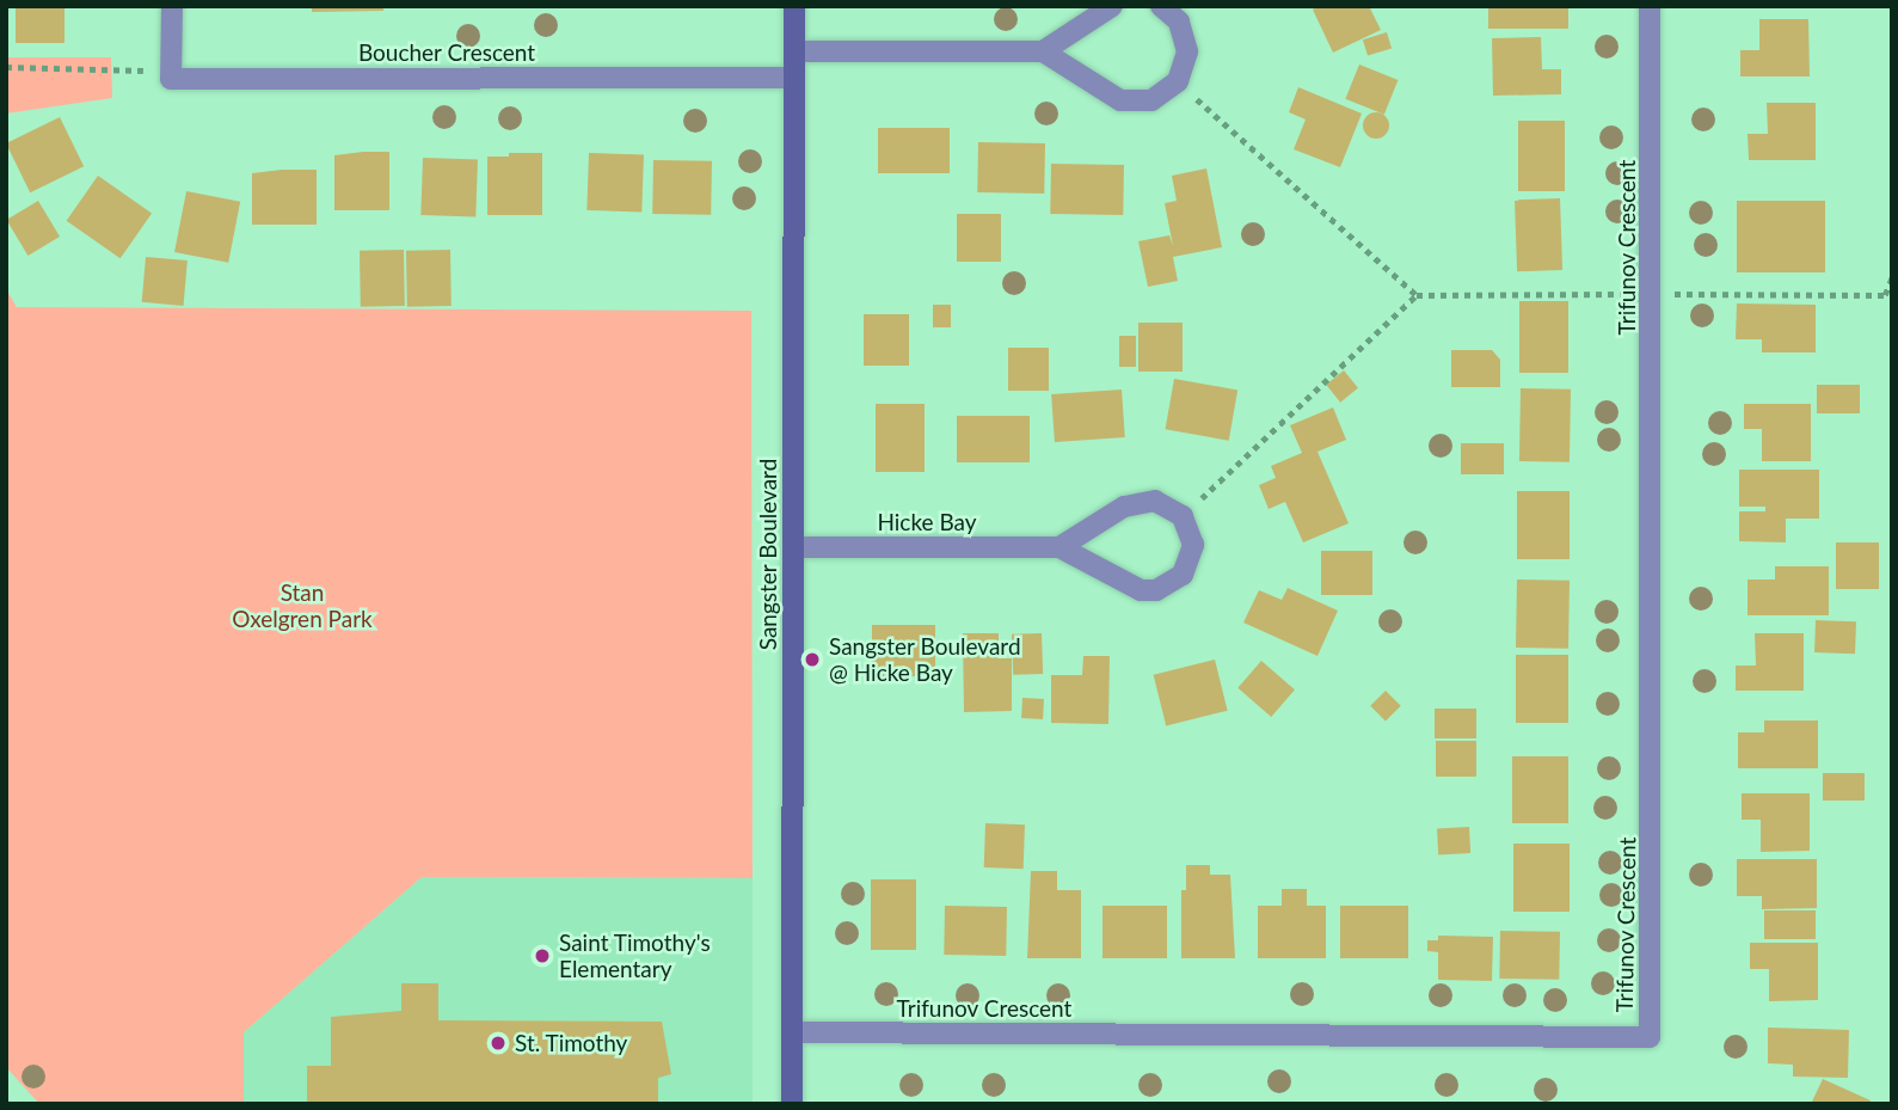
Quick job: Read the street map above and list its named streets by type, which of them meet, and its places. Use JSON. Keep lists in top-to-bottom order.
{
  "streets": {
    "street": [
      "Boucher Crescent",
      "Trifunov Crescent",
      "Hicke Bay",
      "Sangster Boulevard"
    ]
  },
  "crossings": [
    ["Boucher Crescent", "Sangster Boulevard"],
    ["Trifunov Crescent", "Sangster Boulevard"],
    ["Hicke Bay", "Sangster Boulevard"]
  ],
  "parks": ["Stan Oxelgren Park"],
  "places": ["Sangster Boulevard @ Hicke Bay", "Saint Timothy's Elementary", "St. Timothy"]
}
